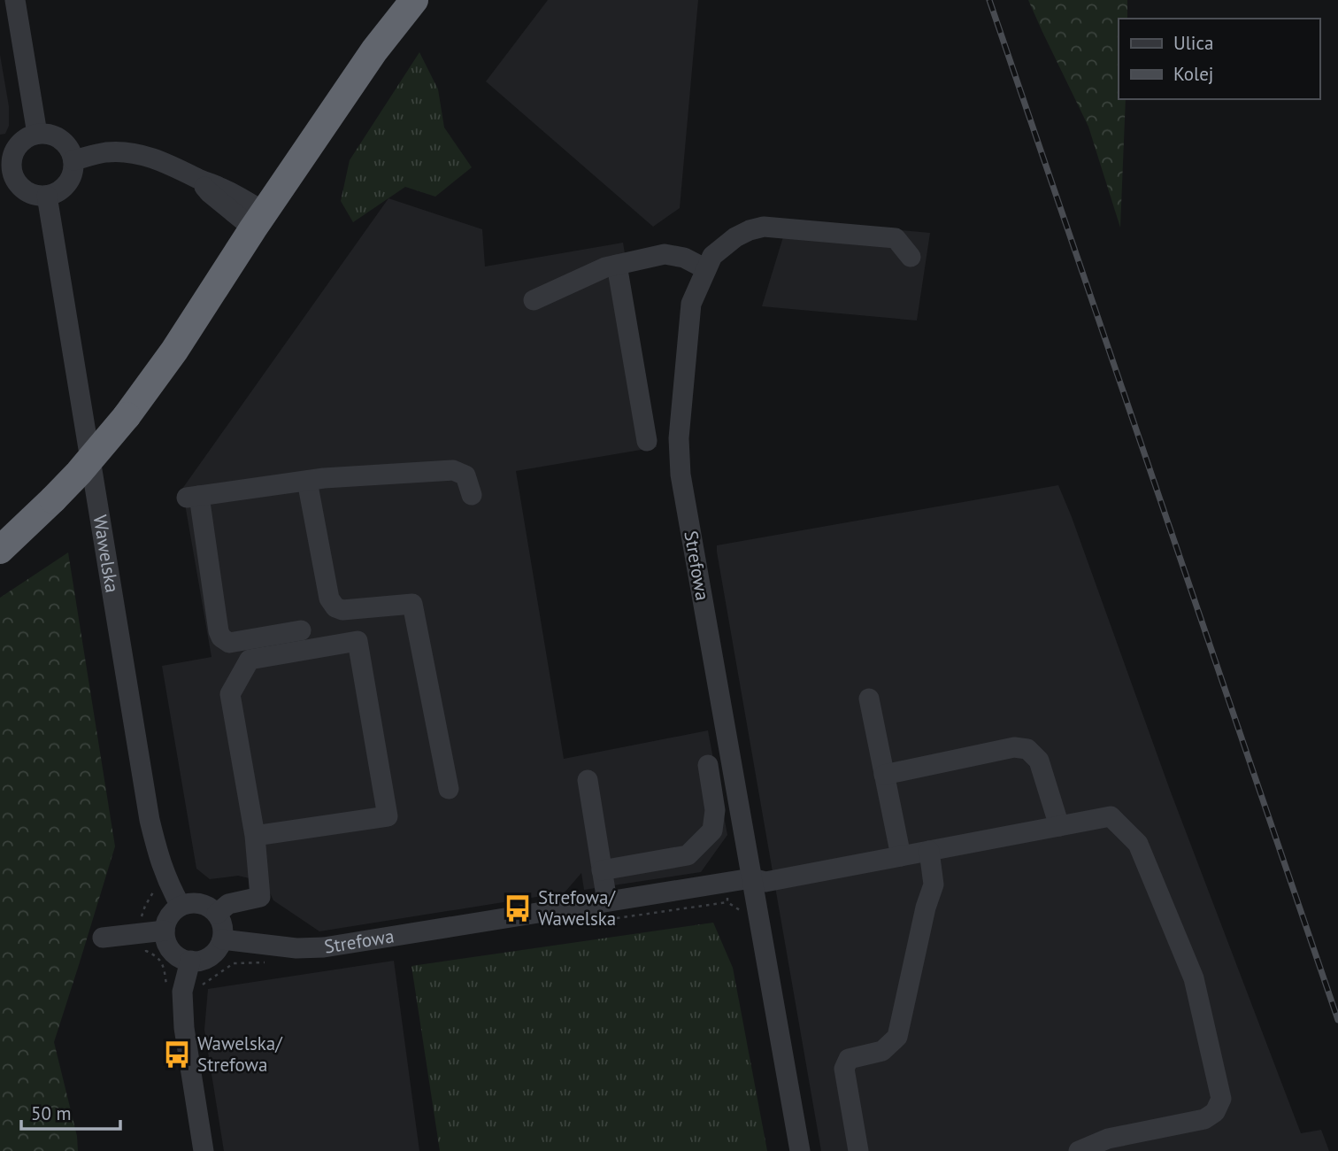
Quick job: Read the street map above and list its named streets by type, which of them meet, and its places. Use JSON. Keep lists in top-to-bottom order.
{
  "streets": {
    "street": ["Wawelska", "Strefowa"]
  },
  "crossings": [
    ["Wawelska", "Strefowa"]
  ],
  "places": {
    "bus stop": ["Strefowa/ Wawelska", "Wawelska/ Strefowa"]
  },
  "legend": ["Ulica", "Kolej"],
  "scale_bar": "50 m"
}
